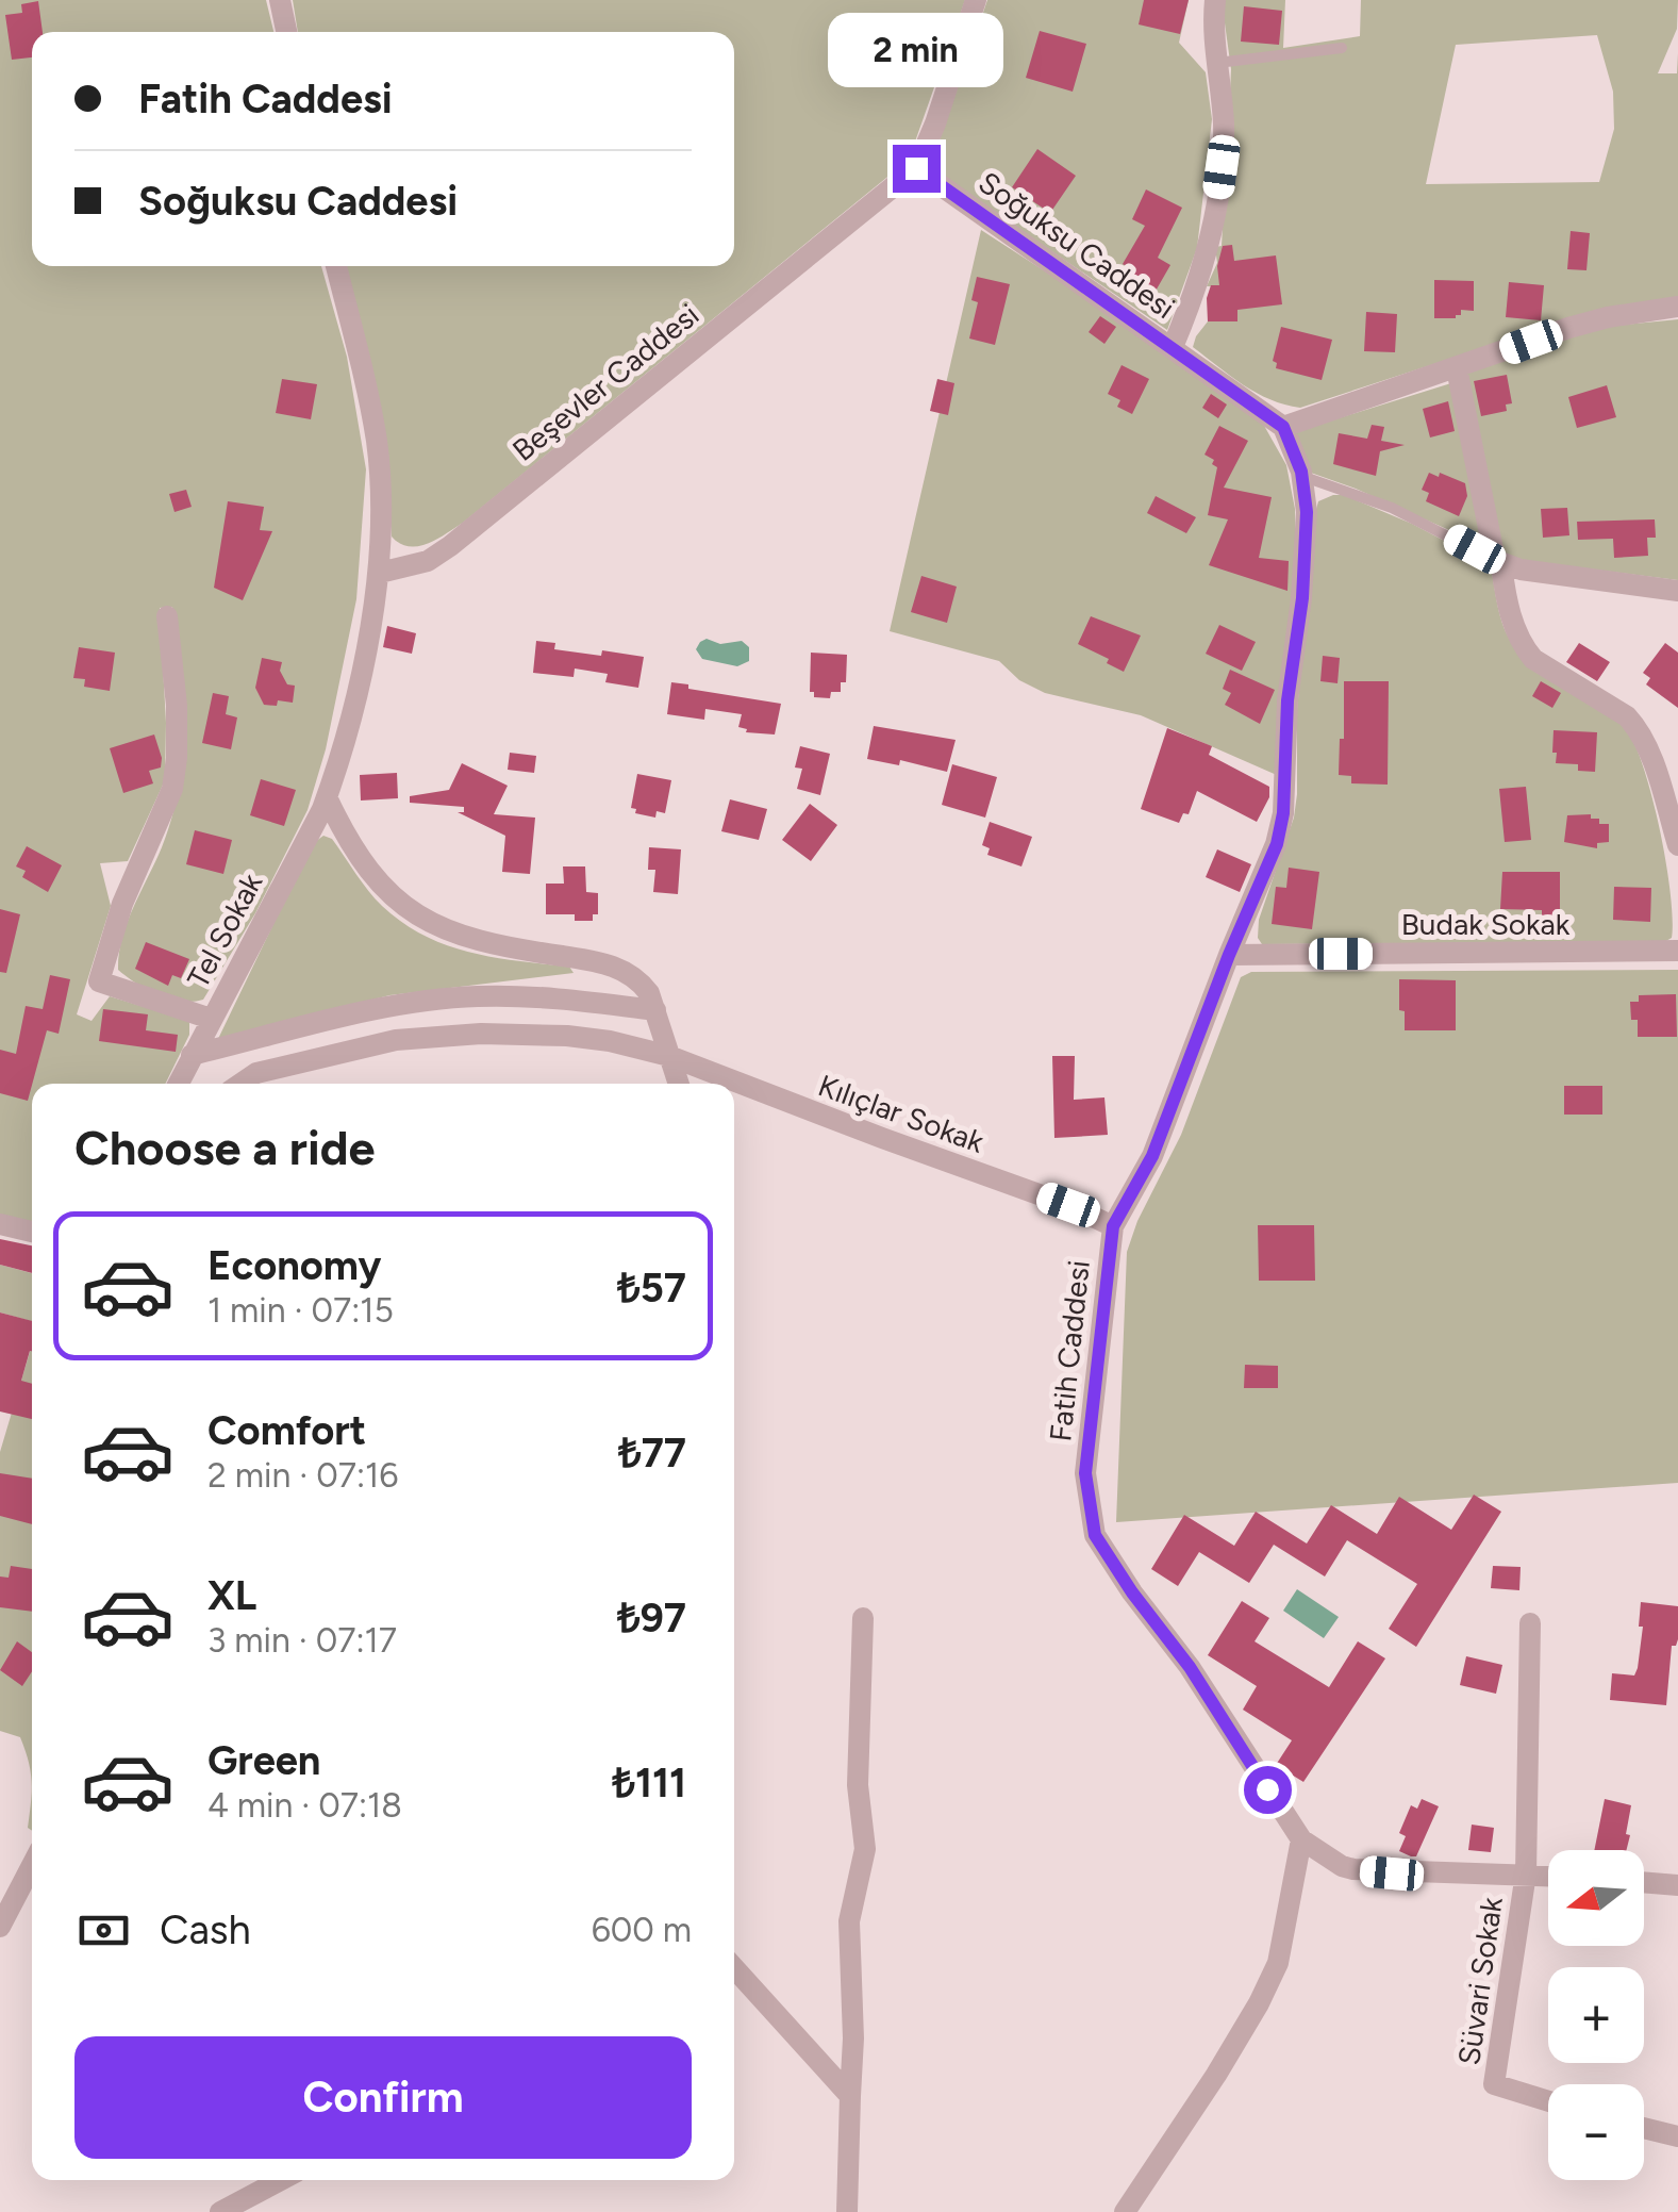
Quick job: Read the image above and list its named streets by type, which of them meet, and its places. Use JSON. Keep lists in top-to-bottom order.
{
  "streets": {
    "street": [
      "Soğuksu Caddesi",
      "Beşevler Caddesi",
      "Budak Sokak",
      "Tel Sokak",
      "Kılıçlar Sokak",
      "Fatih Caddesi",
      "Süvari Sokak"
    ]
  },
  "crossings": [
    ["Soğuksu Caddesi", "Beşevler Caddesi"],
    ["Soğuksu Caddesi", "Fatih Caddesi"],
    ["Beşevler Caddesi", "Tel Sokak"],
    ["Budak Sokak", "Fatih Caddesi"],
    ["Kılıçlar Sokak", "Fatih Caddesi"]
  ],
  "north": "left",
  "page": {
    "bubble": "2 min",
    "banner": ["Fatih Caddesi", "Soğuksu Caddesi"],
    "heading": "Choose a ride",
    "list": [
      {
        "name": "Economy",
        "note": "1 min · 07:15",
        "value": "₺57"
      },
      {
        "name": "Comfort",
        "note": "2 min · 07:16",
        "value": "₺77"
      },
      {
        "name": "XL",
        "note": "3 min · 07:17",
        "value": "₺97"
      },
      {
        "name": "Green",
        "note": "4 min · 07:18",
        "value": "₺111"
      }
    ],
    "map_buttons": ["+", "−"],
    "pay": ["Cash", "600 m"],
    "buttons": "Confirm"
  }
}
